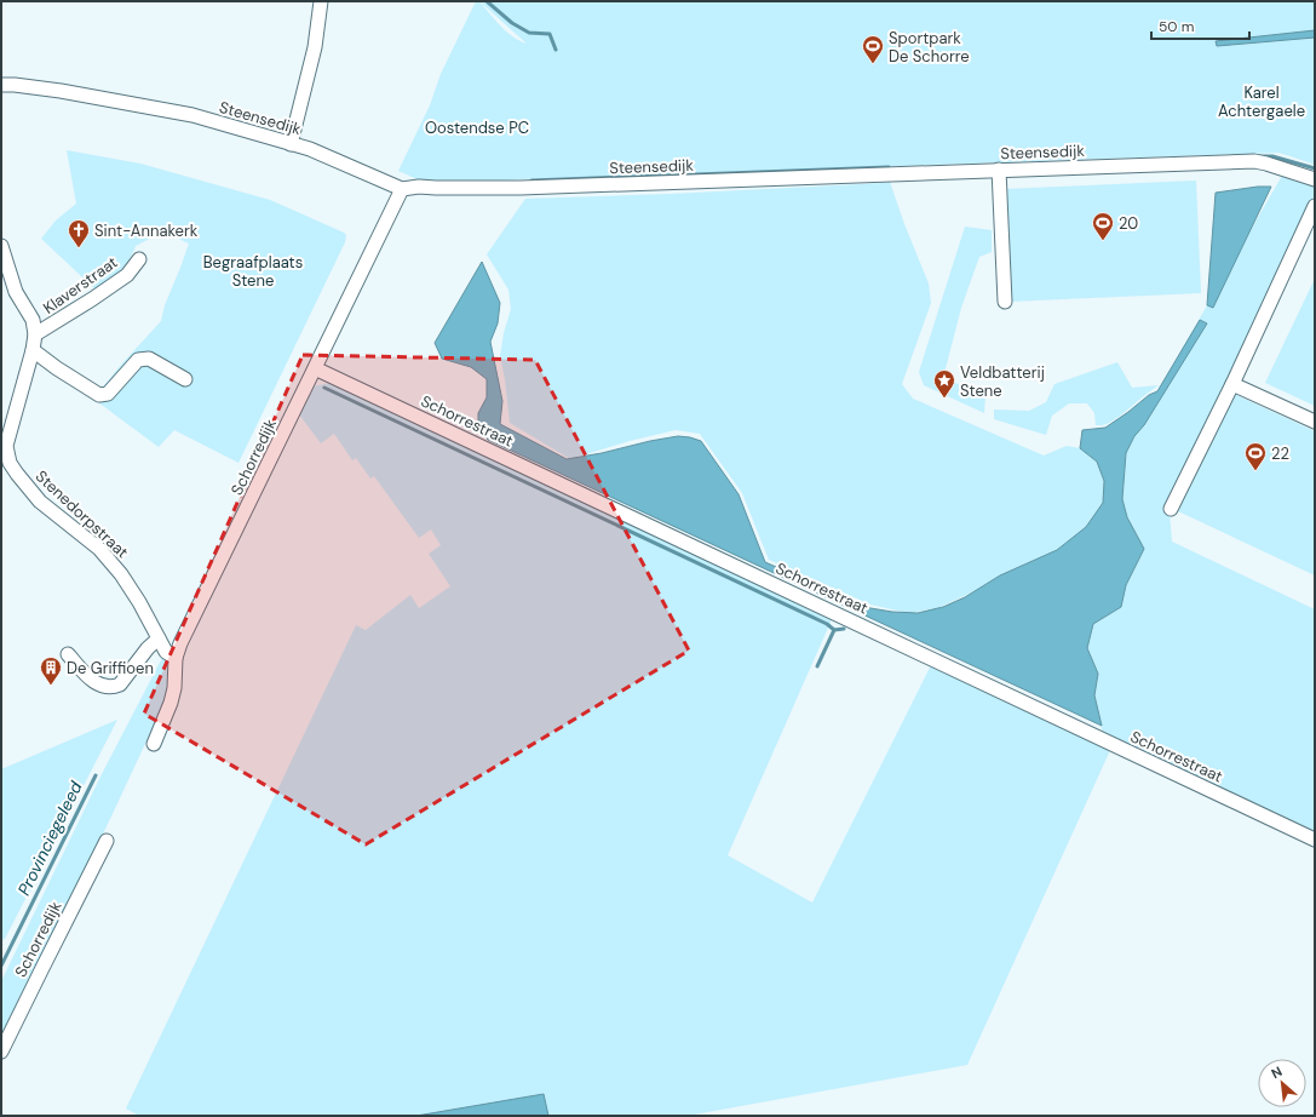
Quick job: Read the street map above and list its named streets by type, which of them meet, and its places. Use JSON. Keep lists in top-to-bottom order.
{
  "streets": {
    "street": [
      "Steensedijk",
      "Klaverstraat",
      "Schorrestraat",
      "Schorredijk",
      "Stenedorpstraat"
    ]
  },
  "crossings": [
    ["Steensedijk", "Schorredijk"],
    ["Klaverstraat", "Stenedorpstraat"],
    ["Schorrestraat", "Schorredijk"],
    ["Schorredijk", "Stenedorpstraat"]
  ],
  "water": ["Provinciegeleed"],
  "parks": ["Karel Achtergaele", "Oostendse PC", "Begraafplaats Stene"],
  "places": {
    "sports": ["Sportpark De Schorre", "20", "22"],
    "church": ["Sint-Annakerk"],
    "place": ["Veldbatterij Stene"],
    "building": ["De Griffioen"]
  },
  "scale_bar": "50 m",
  "north": "top left"
}
